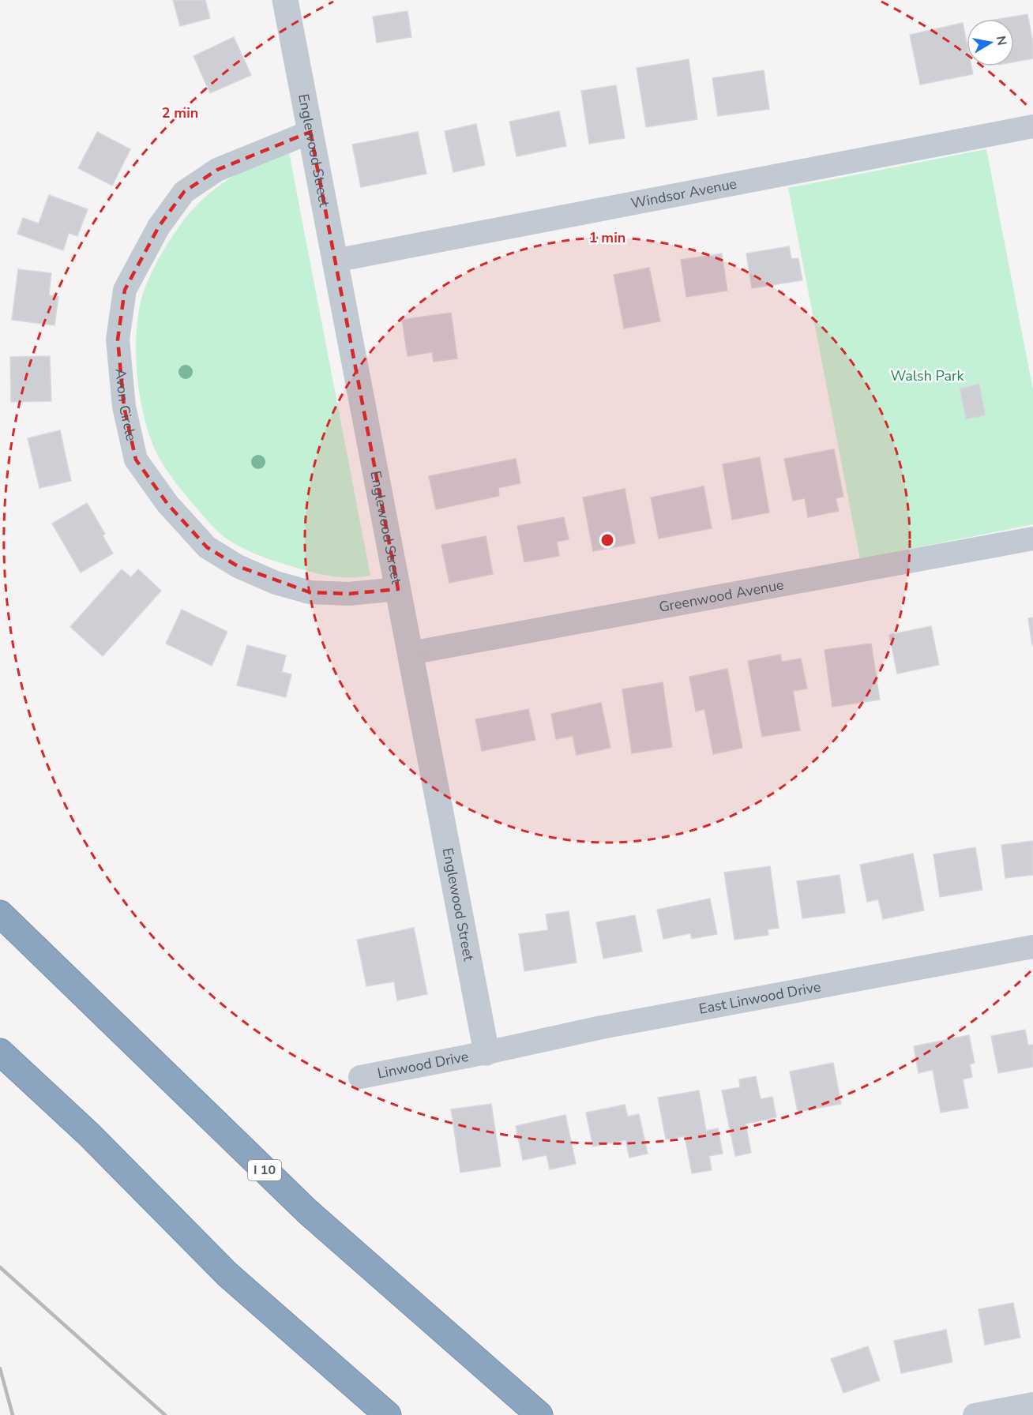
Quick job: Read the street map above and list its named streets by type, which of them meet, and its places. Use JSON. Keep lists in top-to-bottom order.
{
  "streets": {
    "highway": ["I 10"],
    "street": [
      "Englewood Street",
      "Windsor Avenue",
      "Avon Circle",
      "Greenwood Avenue",
      "East Linwood Drive",
      "Linwood Drive"
    ]
  },
  "crossings": [
    ["Englewood Street", "Windsor Avenue"],
    ["Englewood Street", "Avon Circle"],
    ["Englewood Street", "Greenwood Avenue"],
    ["Englewood Street", "East Linwood Drive"],
    ["Englewood Street", "Linwood Drive"],
    ["East Linwood Drive", "Linwood Drive"]
  ],
  "parks": ["Walsh Park"],
  "north": "right",
  "rings": ["2 min", "1 min"]
}
